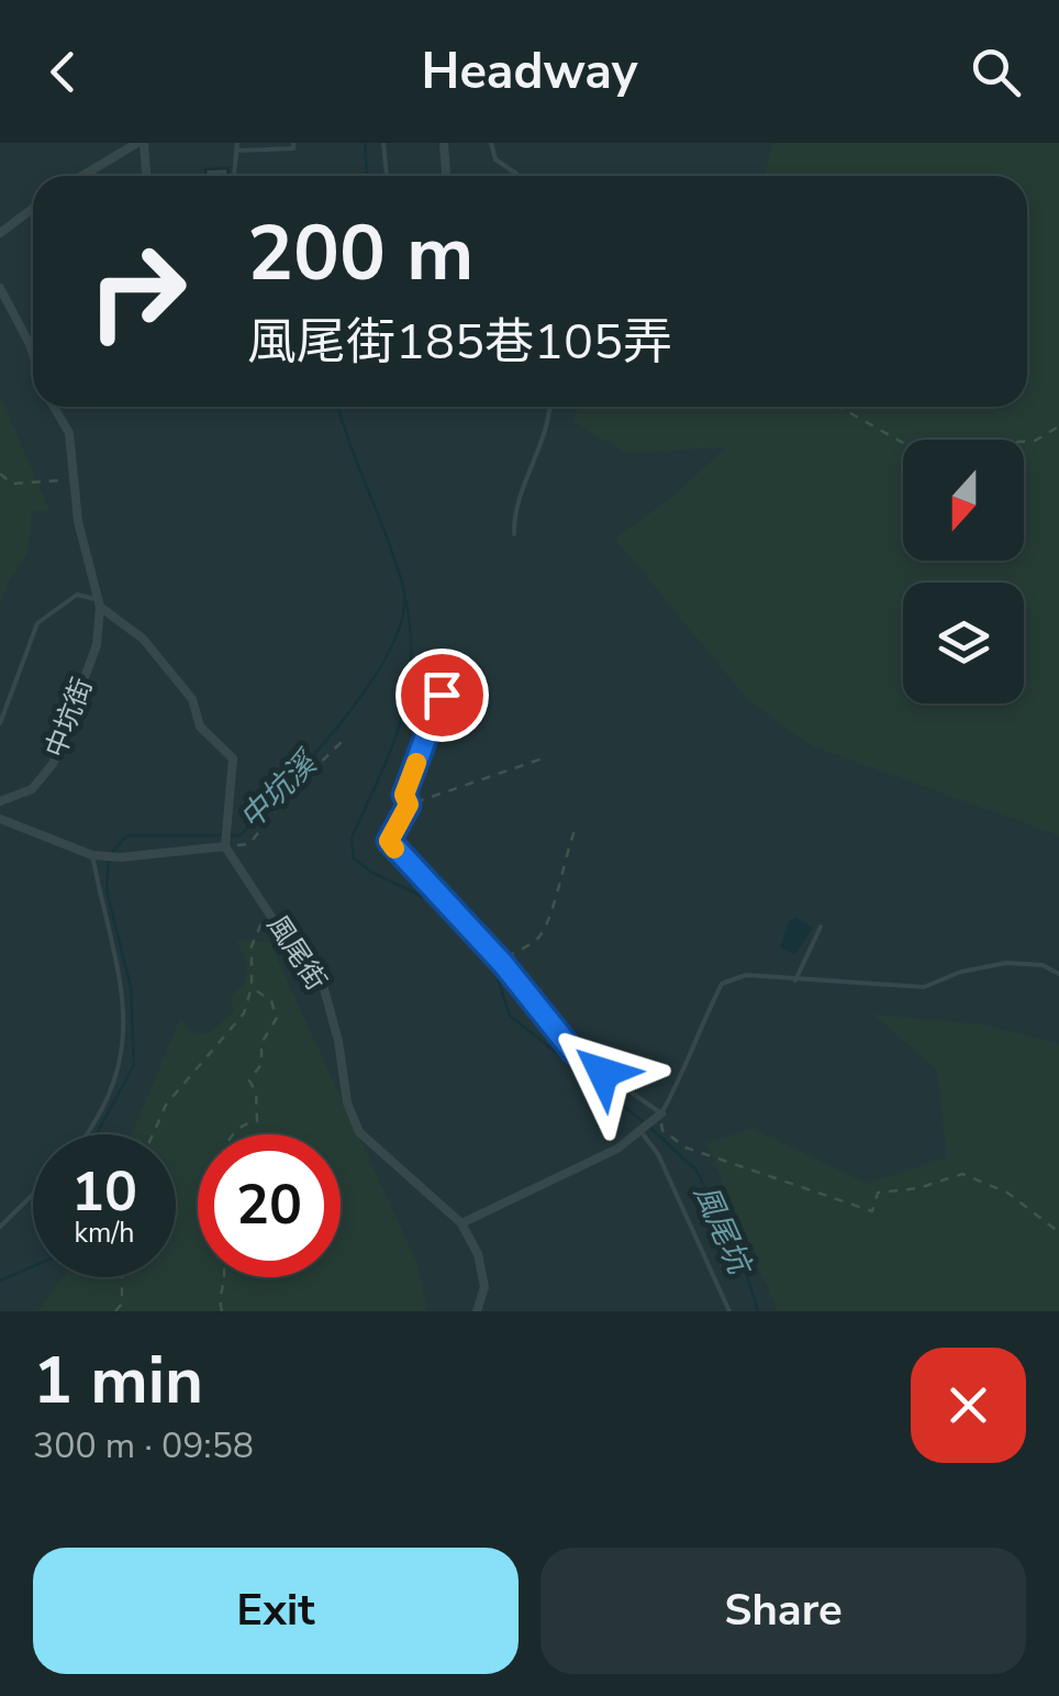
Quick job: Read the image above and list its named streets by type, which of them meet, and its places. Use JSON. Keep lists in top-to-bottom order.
{
  "streets": {
    "street": ["中坑街", "風尾街"]
  },
  "water": ["中坑溪", "風尾坑"],
  "north": "bottom",
  "page": {
    "header": "Headway",
    "turn": ["200 m", "風尾街185巷105弄"],
    "speed": "10 km/h",
    "limit": "20",
    "heading": ["1 min", "300 m · 09:58"],
    "buttons": ["Exit", "Share"]
  }
}
